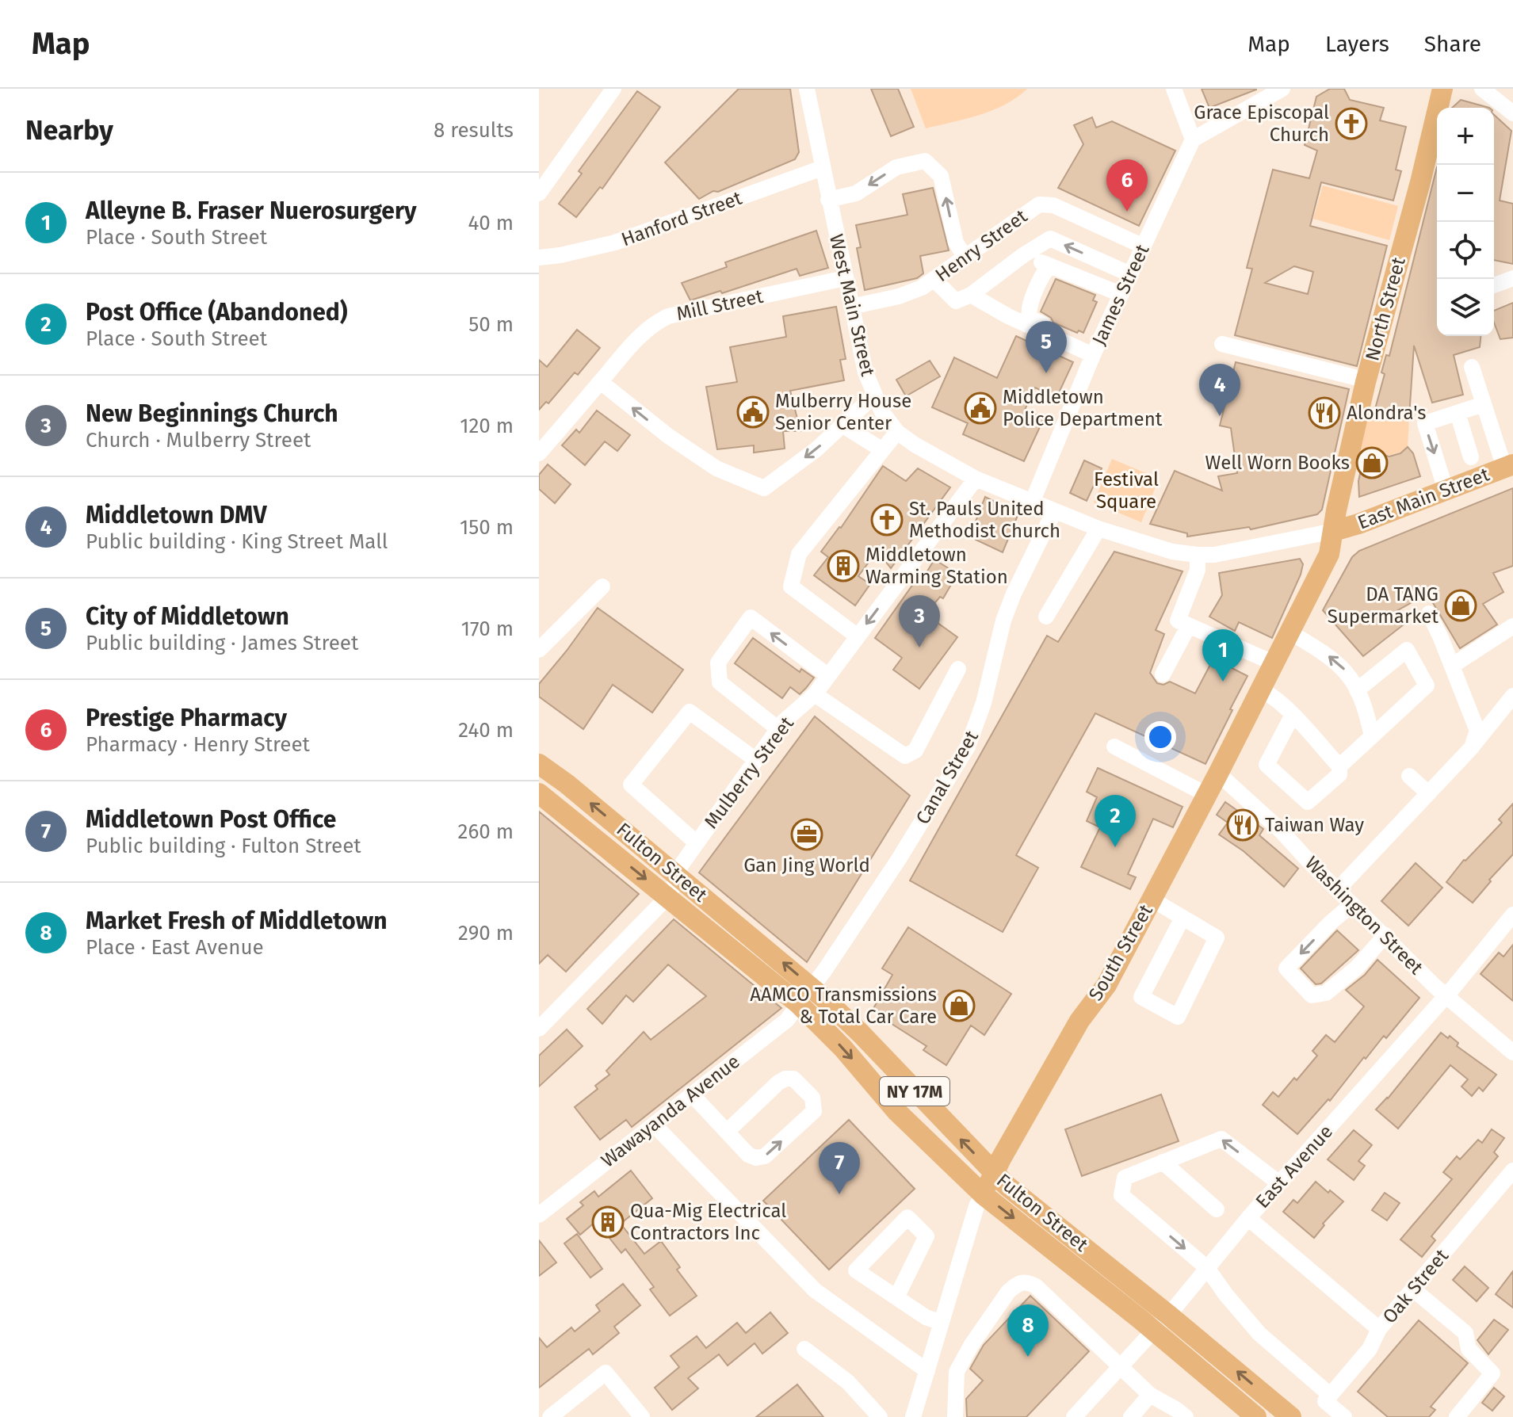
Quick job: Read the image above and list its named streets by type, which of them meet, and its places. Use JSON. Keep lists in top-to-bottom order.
{
  "streets": {
    "main road": [
      "North Street",
      "East Main Street",
      "Fulton Street",
      "South Street",
      "NY 17M"
    ],
    "street": [
      "Hanford Street",
      "Henry Street",
      "James Street",
      "Mill Street",
      "West Main Street",
      "Mulberry Street",
      "Canal Street",
      "Washington Street",
      "Wawayanda Avenue",
      "East Avenue",
      "Oak Street"
    ]
  },
  "crossings": [
    ["Hanford Street", "West Main Street"],
    ["Henry Street", "James Street"],
    ["Henry Street", "West Main Street"],
    ["James Street", "West Main Street"],
    ["Mill Street", "West Main Street"],
    ["West Main Street", "North Street"],
    ["West Main Street", "East Main Street"],
    ["West Main Street", "Mulberry Street"],
    ["West Main Street", "Canal Street"],
    ["West Main Street", "South Street"],
    ["North Street", "East Main Street"],
    ["North Street", "South Street"],
    ["East Main Street", "South Street"],
    ["Mulberry Street", "Fulton Street"],
    ["Canal Street", "Fulton Street"],
    ["Canal Street", "Wawayanda Avenue"],
    ["Fulton Street", "South Street"],
    ["Fulton Street", "Wawayanda Avenue"],
    ["Fulton Street", "East Avenue"],
    ["Washington Street", "South Street"],
    ["Washington Street", "East Avenue"],
    ["East Avenue", "Oak Street"]
  ],
  "parks": ["Festival Square"],
  "places": {
    "church": ["Grace Episcopal Church", "St. Pauls United Methodist Church"],
    "public building": ["Middletown Police Department", "Mulberry House Senior Center"],
    "restaurant": ["Alondra's", "Taiwan Way"],
    "shop": ["Well Worn Books", "DA TANG Supermarket", "AAMCO Transmissions & Total Car Care"],
    "building": ["Middletown Warming Station", "Qua-Mig Electrical Contractors Inc"],
    "office": ["Gan Jing World"]
  },
  "page": {
    "header": "Map",
    "nav": ["Map", "Layers", "Share"],
    "heading": ["Nearby", "8 results"],
    "map_buttons": ["+", "−"],
    "pins": [
      "6",
      "5",
      "4",
      "3",
      "1",
      "2",
      "7",
      "8"
    ],
    "list": [
      {
        "mark": "1",
        "name": "Alleyne B. Fraser Nuerosurgery",
        "note": "Place · South Street",
        "value": "40 m"
      },
      {
        "mark": "2",
        "name": "Post Office (Abandoned)",
        "note": "Place · South Street",
        "value": "50 m"
      },
      {
        "mark": "3",
        "name": "New Beginnings Church",
        "note": "Church · Mulberry Street",
        "value": "120 m"
      },
      {
        "mark": "4",
        "name": "Middletown DMV",
        "note": "Public building · King Street Mall",
        "value": "150 m"
      },
      {
        "mark": "5",
        "name": "City of Middletown",
        "note": "Public building · James Street",
        "value": "170 m"
      },
      {
        "mark": "6",
        "name": "Prestige Pharmacy",
        "note": "Pharmacy · Henry Street",
        "value": "240 m"
      },
      {
        "mark": "7",
        "name": "Middletown Post Office",
        "note": "Public building · Fulton Street",
        "value": "260 m"
      },
      {
        "mark": "8",
        "name": "Market Fresh of Middletown",
        "note": "Place · East Avenue",
        "value": "290 m"
      }
    ]
  }
}
